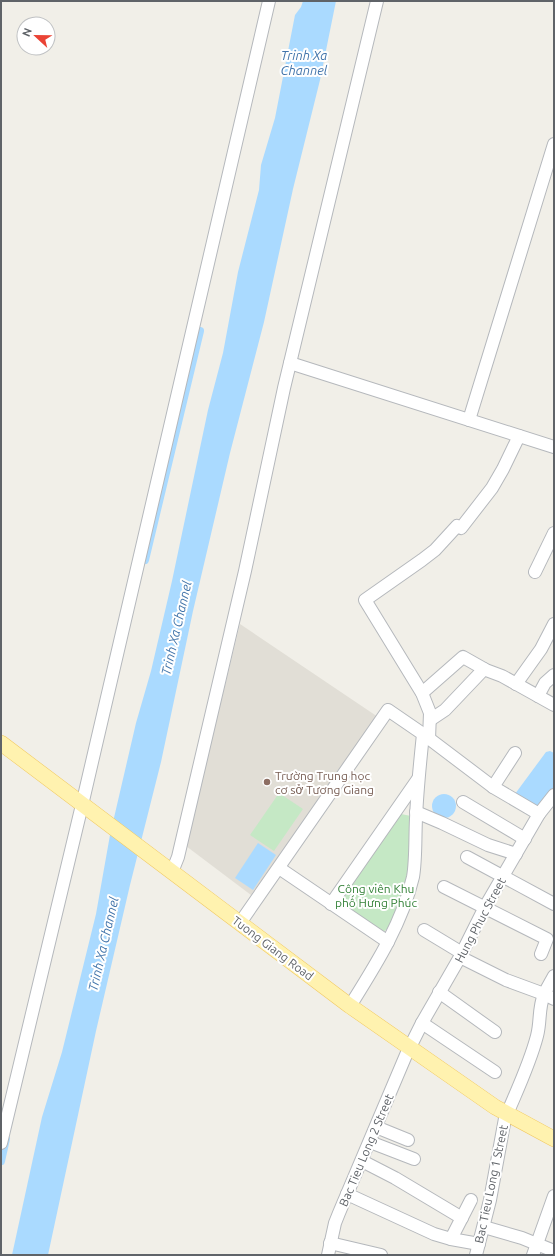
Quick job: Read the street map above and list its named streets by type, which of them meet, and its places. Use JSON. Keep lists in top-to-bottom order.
{
  "streets": {
    "main road": ["Tuong Giang Road"],
    "street": ["Hung Phuc Street", "Bac Tieu Long 2 Street", "Bac Tieu Long 1 Street"]
  },
  "crossings": [
    ["Hung Phuc Street", "Tuong Giang Road"],
    ["Hung Phuc Street", "Bac Tieu Long 2 Street"],
    ["Tuong Giang Road", "Bac Tieu Long 2 Street"],
    ["Tuong Giang Road", "Bac Tieu Long 1 Street"]
  ],
  "water": ["Trinh Xa Channel"],
  "parks": ["Công viên Khu phố Hưng Phúc"],
  "places": ["Trường Trung học cơ sở Tương Giang"],
  "north": "left"
}
